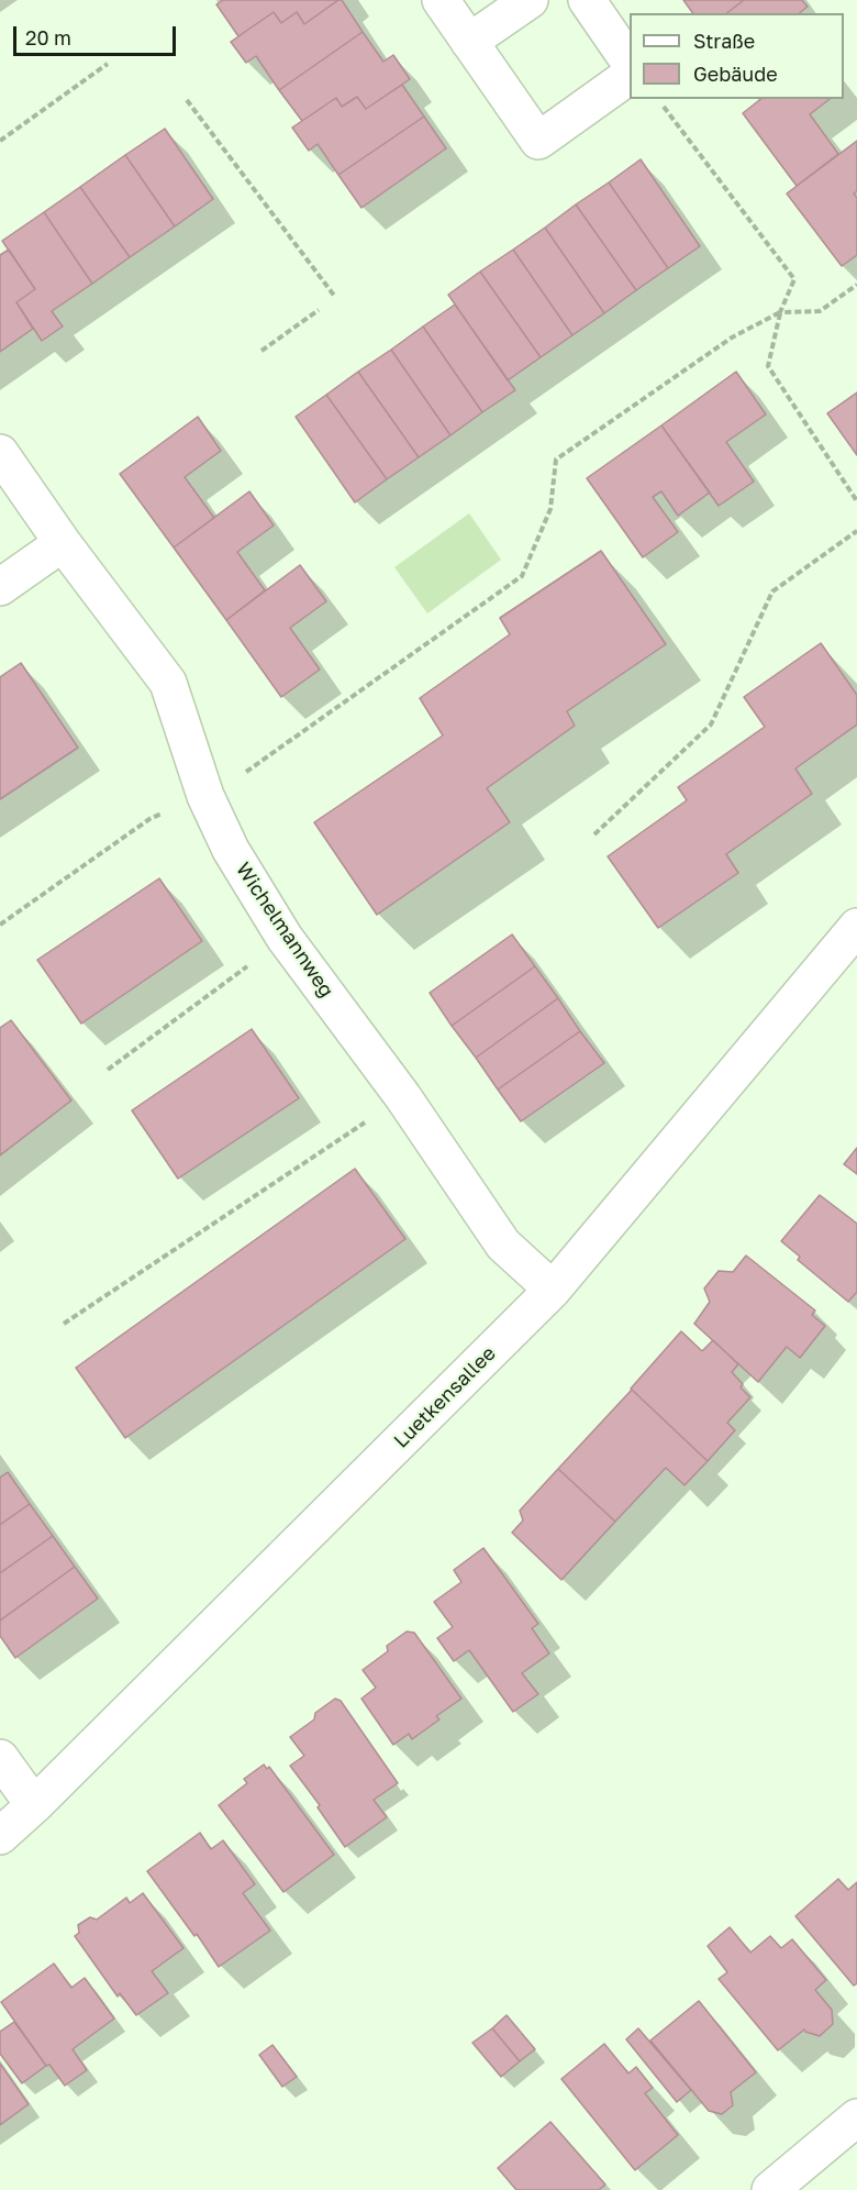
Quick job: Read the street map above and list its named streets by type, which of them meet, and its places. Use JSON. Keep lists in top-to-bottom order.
{
  "streets": {
    "street": ["Wichelmannweg", "Luetkensallee"]
  },
  "crossings": [
    ["Wichelmannweg", "Luetkensallee"]
  ],
  "legend": ["Straße", "Gebäude"],
  "scale_bar": "20 m"
}
